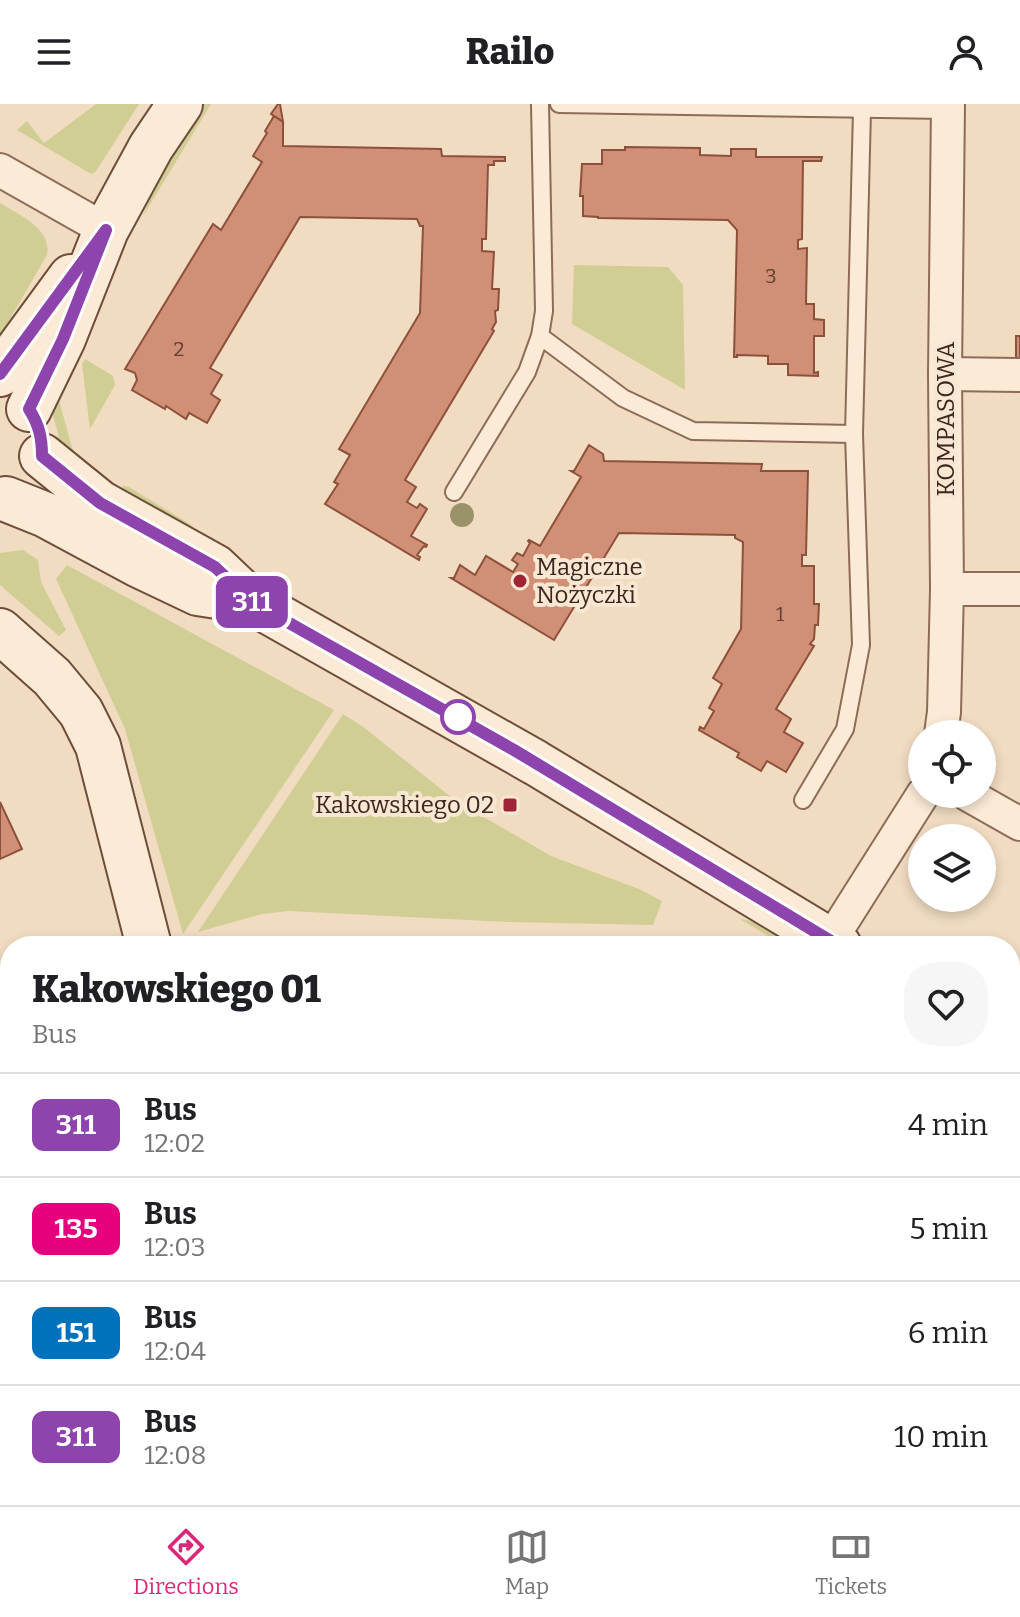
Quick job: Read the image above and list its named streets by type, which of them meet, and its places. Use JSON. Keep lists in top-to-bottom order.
{
  "streets": {
    "street": ["KOMPASOWA"]
  },
  "places": {
    "other": ["Magiczne Nożyczki"],
    "transit": ["Kakowskiego 02"]
  },
  "lines": ["bus line 311"],
  "house_numbers": ["3", "2", "1"],
  "page": {
    "header": "Railo",
    "on_map": "311",
    "heading": ["Kakowskiego 01", "Bus"],
    "list": [
      {
        "mark": "311",
        "name": "Bus",
        "note": "12:02",
        "value": "4 min"
      },
      {
        "mark": "135",
        "name": "Bus",
        "note": "12:03",
        "value": "5 min"
      },
      {
        "mark": "151",
        "name": "Bus",
        "note": "12:04",
        "value": "6 min"
      },
      {
        "mark": "311",
        "name": "Bus",
        "note": "12:08",
        "value": "10 min"
      }
    ],
    "tabs": ["Directions", "Map", "Tickets"]
  }
}
